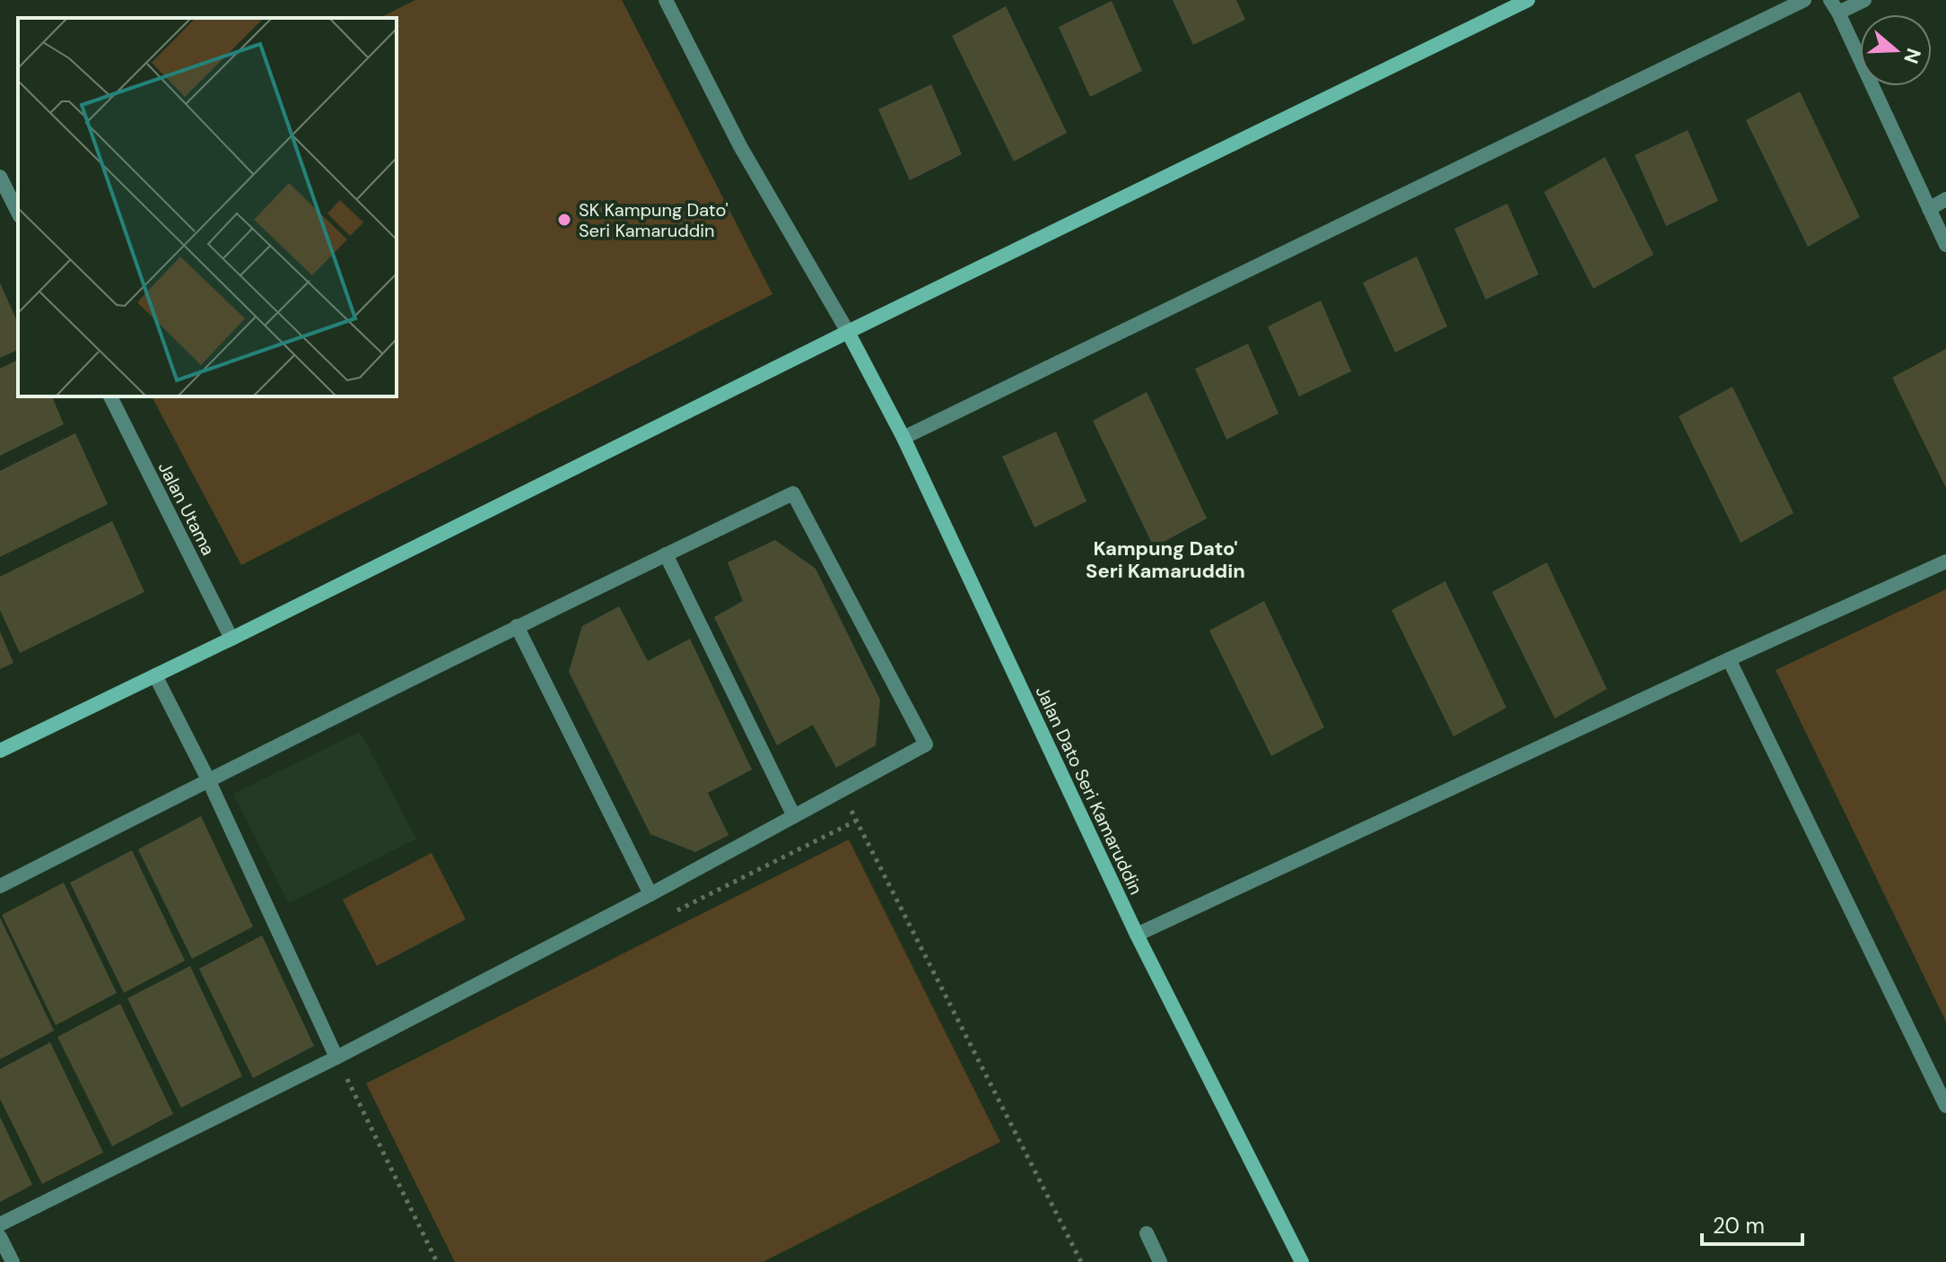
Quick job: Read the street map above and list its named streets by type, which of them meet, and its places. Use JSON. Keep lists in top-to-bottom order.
{
  "streets": {
    "street": ["Jalan Utama", "Jalan Dato Seri Kamaruddin"]
  },
  "districts": ["Kampung Dato' Seri Kamaruddin"],
  "places": ["SK Kampung Dato' Seri Kamaruddin"],
  "scale_bar": "20 m",
  "north": "right"
}
